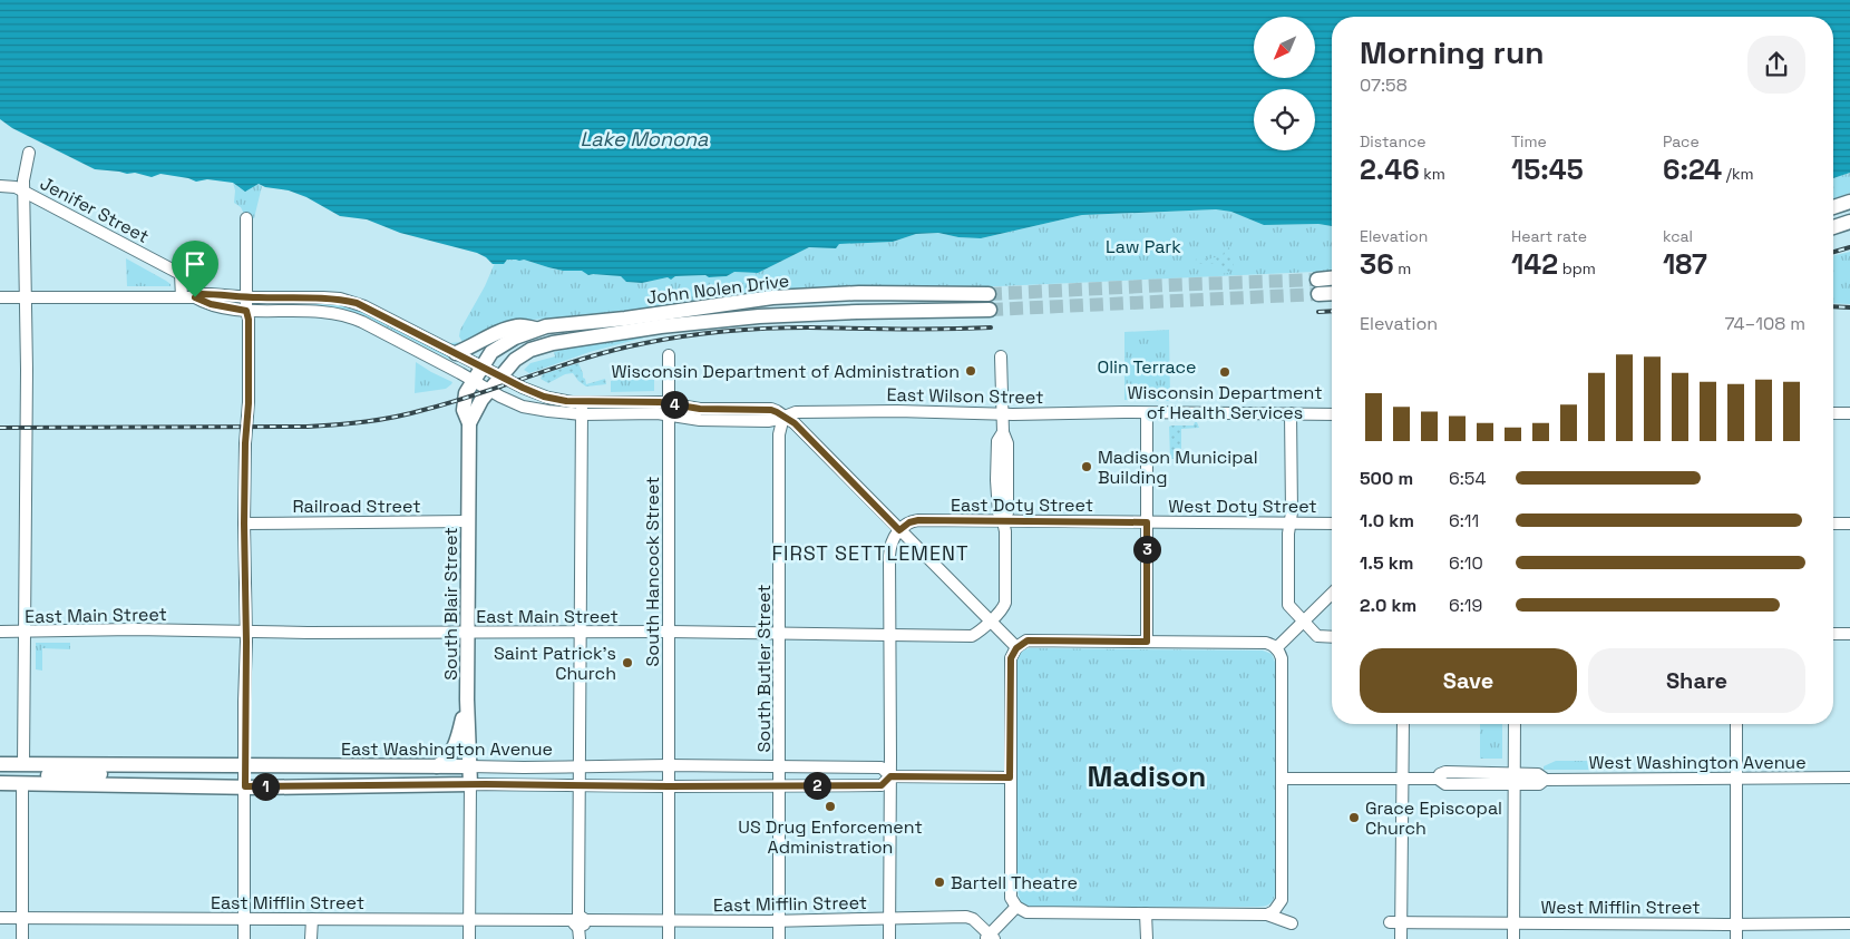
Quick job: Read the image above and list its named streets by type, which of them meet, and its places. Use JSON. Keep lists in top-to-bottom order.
{
  "streets": {
    "main road": ["John Nolen Drive", "South Blair Street", "East Washington Avenue"],
    "street": [
      "Jenifer Street",
      "East Wilson Street",
      "East Doty Street",
      "Railroad Street",
      "West Doty Street",
      "South Hancock Street",
      "East Main Street",
      "South Butler Street",
      "West Washington Avenue",
      "East Mifflin Street",
      "West Mifflin Street"
    ]
  },
  "crossings": [
    ["John Nolen Drive", "East Wilson Street"],
    ["John Nolen Drive", "South Blair Street"],
    ["East Wilson Street", "South Hancock Street"],
    ["East Wilson Street", "South Blair Street"],
    ["East Wilson Street", "East Main Street"],
    ["East Wilson Street", "South Butler Street"],
    ["East Doty Street", "West Doty Street"],
    ["East Doty Street", "East Main Street"],
    ["Railroad Street", "South Blair Street"],
    ["South Hancock Street", "East Main Street"],
    ["South Hancock Street", "East Washington Avenue"],
    ["South Hancock Street", "East Mifflin Street"],
    ["South Blair Street", "East Main Street"],
    ["South Blair Street", "East Washington Avenue"],
    ["East Main Street", "South Butler Street"],
    ["South Butler Street", "East Washington Avenue"],
    ["South Butler Street", "East Mifflin Street"]
  ],
  "districts": ["FIRST SETTLEMENT", "Madison"],
  "water": ["Lake Monona"],
  "parks": ["Law Park", "Olin Terrace"],
  "places": [
    "Wisconsin Department of Administration",
    "Wisconsin Department of Health Services",
    "Madison Municipal Building",
    "Saint Patrick's Church",
    "US Drug Enforcement Administration",
    "Grace Episcopal Church",
    "Bartell Theatre"
  ],
  "north": "bottom left",
  "page": {
    "heading": ["Morning run", "07:58"],
    "stats": [
      ["Distance", "2.46 km"],
      ["Time", "15:45"],
      ["Pace", "6:24 /km"],
      ["Elevation", "36 m"],
      ["Heart rate", "142 bpm"],
      ["kcal", "187"]
    ],
    "chart": ["Elevation", "74–108 m"],
    "pins": [
      "4",
      "3",
      "2",
      "1"
    ],
    "list": [
      {
        "name": "500 m",
        "note": "6:54"
      },
      {
        "name": "1.0 km",
        "note": "6:11"
      },
      {
        "name": "1.5 km",
        "note": "6:10"
      },
      {
        "name": "2.0 km",
        "note": "6:19"
      }
    ],
    "buttons": ["Save", "Share"]
  }
}
